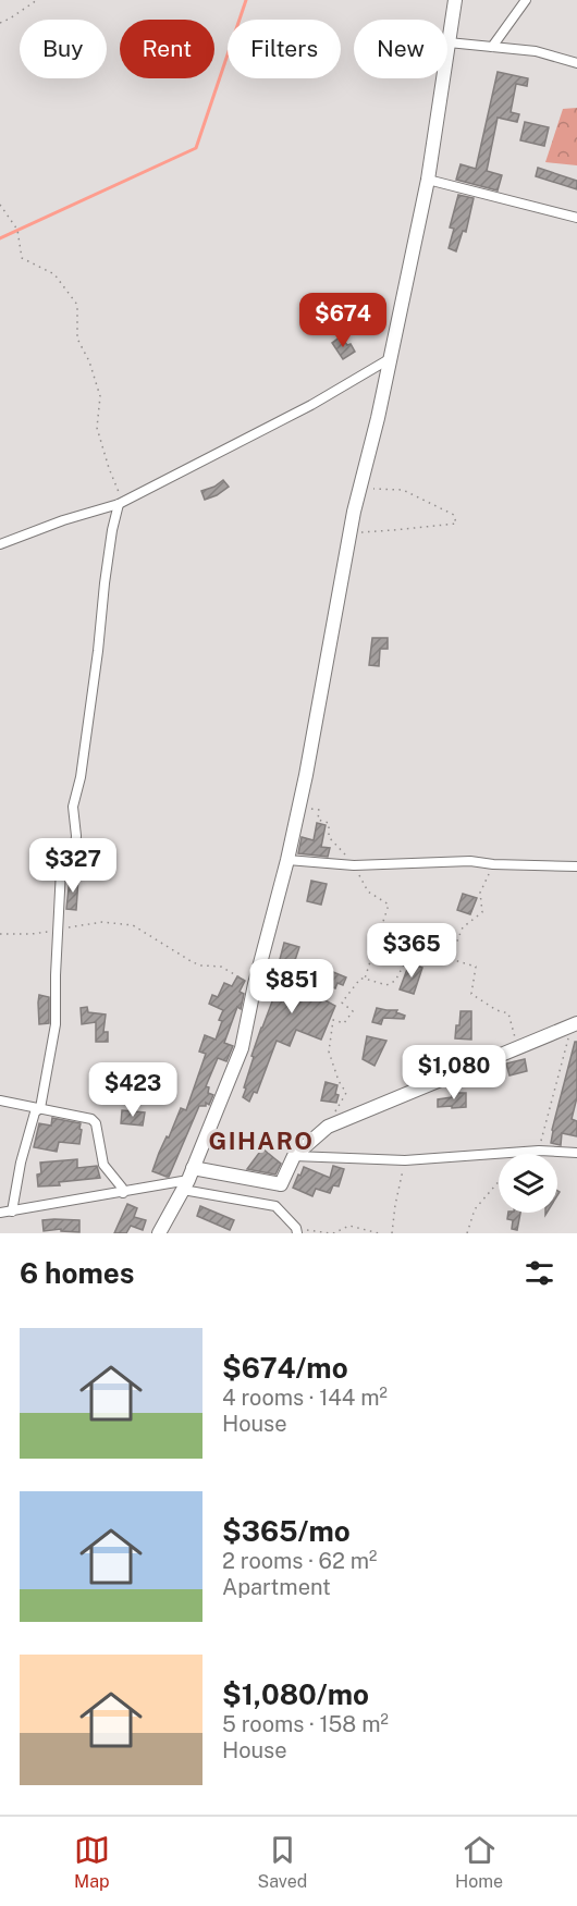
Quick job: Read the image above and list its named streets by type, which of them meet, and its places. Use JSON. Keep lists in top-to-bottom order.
{
  "districts": ["GIHARO"],
  "page": {
    "chip": [
      "Buy",
      "Rent",
      "Filters",
      "New"
    ],
    "price": [
      "$674",
      "$327",
      "$365",
      "$851",
      "$1,080",
      "$423"
    ],
    "heading": "6 homes",
    "list": [
      {
        "name": "$674/mo",
        "note": "4 rooms · 144 m² · House"
      },
      {
        "name": "$365/mo",
        "note": "2 rooms · 62 m² · Apartment"
      },
      {
        "name": "$1,080/mo",
        "note": "5 rooms · 158 m² · House"
      }
    ],
    "tabs": ["Map", "Saved", "Home"]
  }
}
